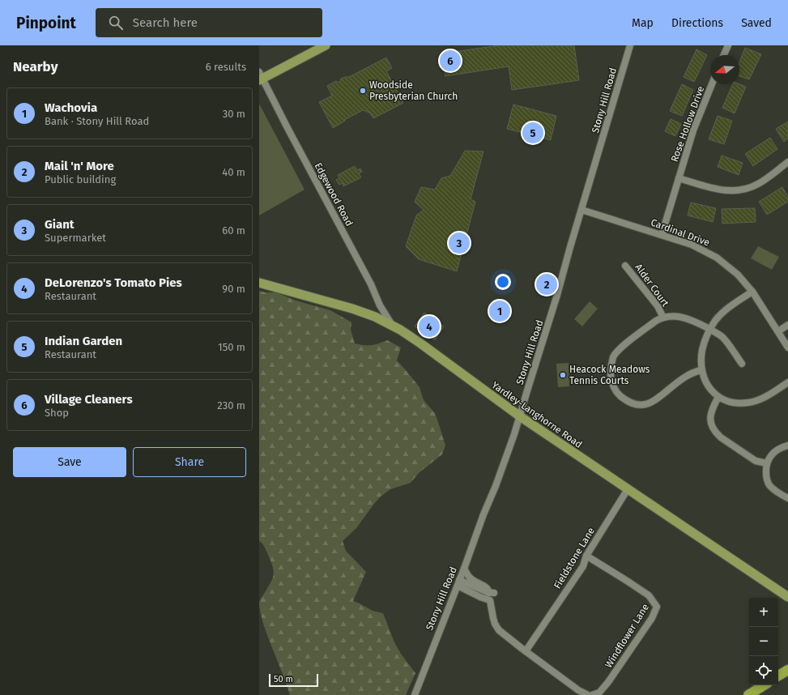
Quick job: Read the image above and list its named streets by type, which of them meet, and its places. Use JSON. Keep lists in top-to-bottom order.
{
  "streets": {
    "main road": ["Yardley-Langhorne Road"],
    "street": [
      "Stony Hill Road",
      "Rose Hollow Drive",
      "Edgewood Road",
      "Cardinal Drive",
      "Alder Court",
      "Fieldstone Lane",
      "Windflower Lane"
    ]
  },
  "crossings": [
    ["Stony Hill Road", "Cardinal Drive"],
    ["Stony Hill Road", "Yardley-Langhorne Road"],
    ["Rose Hollow Drive", "Cardinal Drive"],
    ["Edgewood Road", "Yardley-Langhorne Road"],
    ["Yardley-Langhorne Road", "Fieldstone Lane"],
    ["Fieldstone Lane", "Windflower Lane"]
  ],
  "places": ["Woodside Presbyterian Church", "Heacock Meadows Tennis Courts"],
  "scale_bar": "50 m",
  "north": "left",
  "page": {
    "header": "Pinpoint",
    "search": "Search here",
    "nav": ["Map", "Directions", "Saved"],
    "heading": ["Nearby", "6 results"],
    "pins": [
      "6",
      "5",
      "3",
      "2",
      "1",
      "4"
    ],
    "list": [
      {
        "mark": "1",
        "name": "Wachovia",
        "note": "Bank · Stony Hill Road",
        "value": "30 m"
      },
      {
        "mark": "2",
        "name": "Mail 'n' More",
        "note": "Public building",
        "value": "40 m"
      },
      {
        "mark": "3",
        "name": "Giant",
        "note": "Supermarket",
        "value": "60 m"
      },
      {
        "mark": "4",
        "name": "DeLorenzo's Tomato Pies",
        "note": "Restaurant",
        "value": "90 m"
      },
      {
        "mark": "5",
        "name": "Indian Garden",
        "note": "Restaurant",
        "value": "150 m"
      },
      {
        "mark": "6",
        "name": "Village Cleaners",
        "note": "Shop",
        "value": "230 m"
      }
    ],
    "buttons": ["Save", "Share"],
    "map_buttons": ["+", "−"],
    "scale": "50 m"
  }
}
